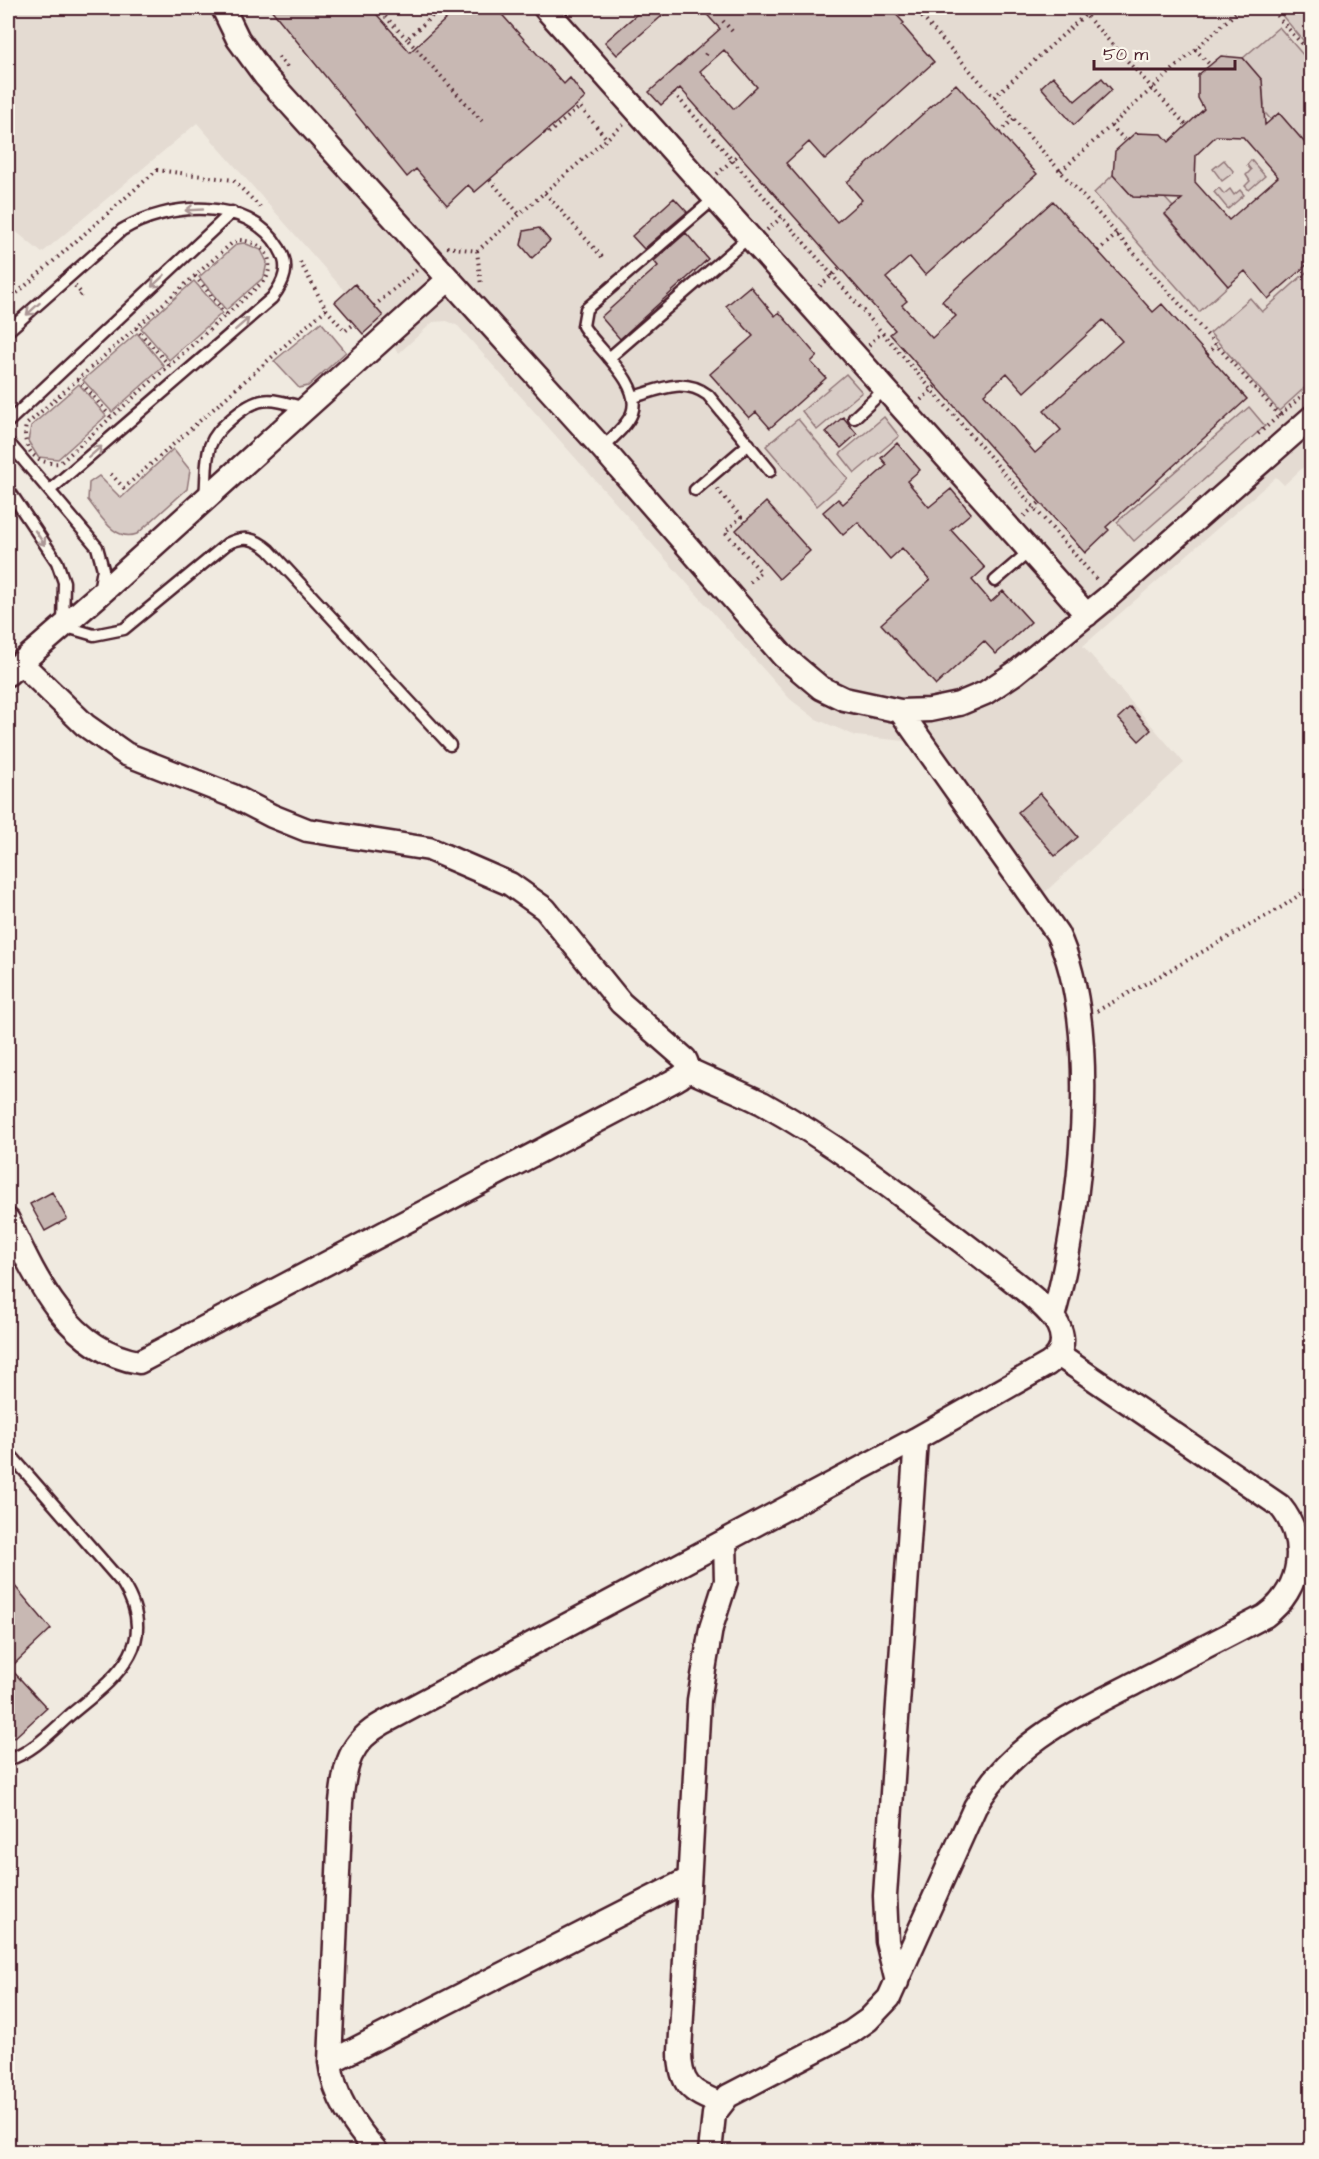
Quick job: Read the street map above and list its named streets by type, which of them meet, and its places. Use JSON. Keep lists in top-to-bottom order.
{
  "scale_bar": "50 m"
}
